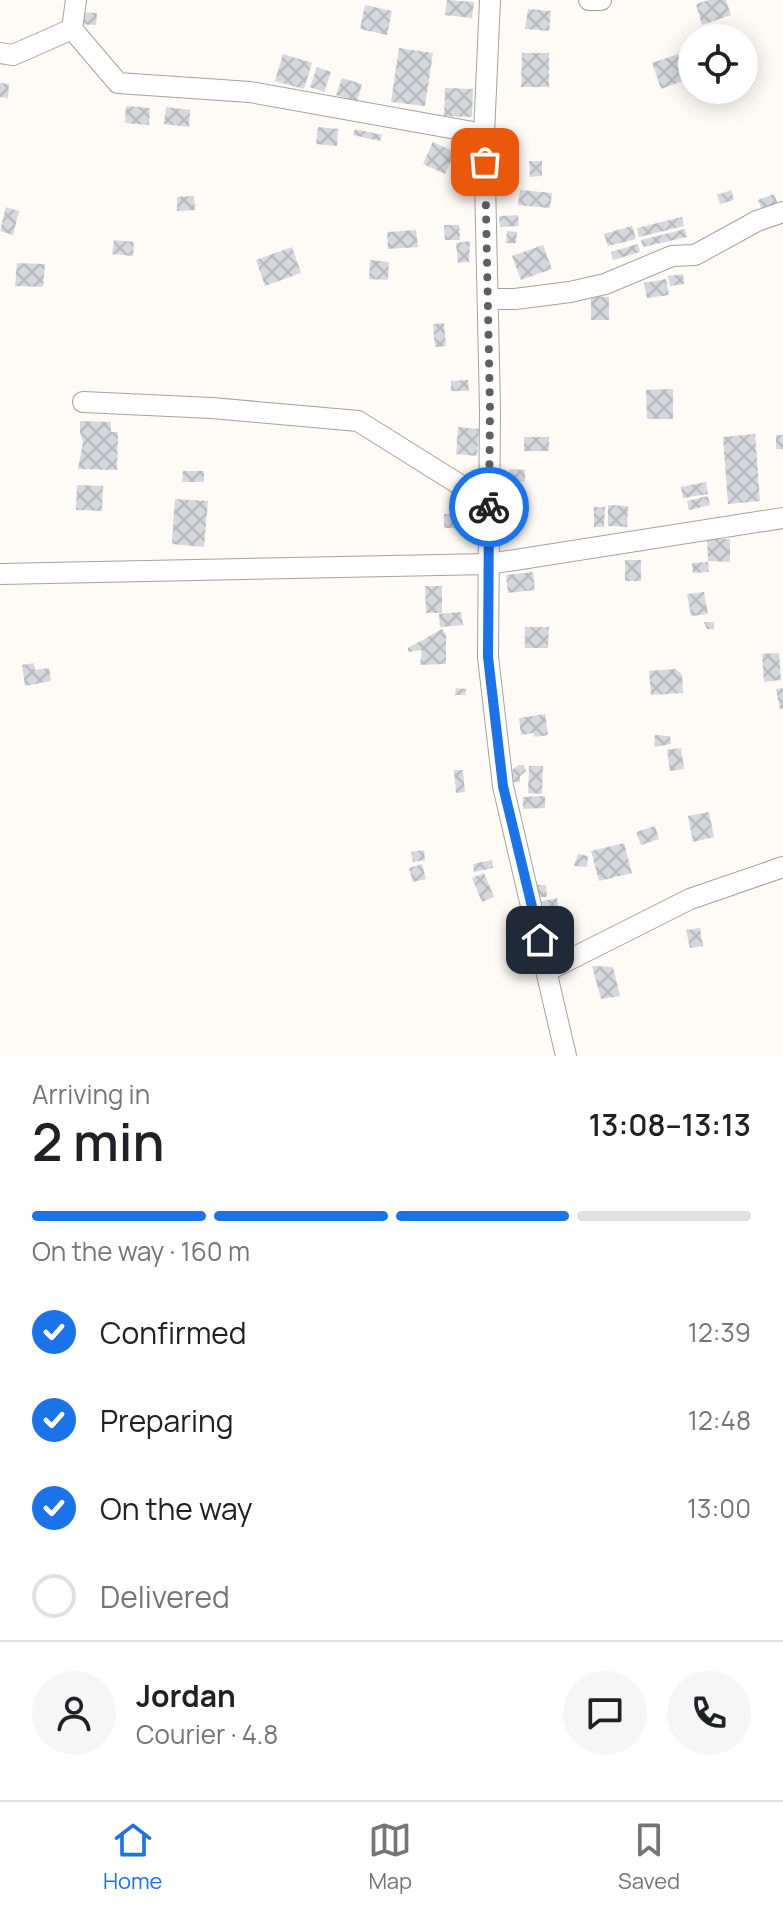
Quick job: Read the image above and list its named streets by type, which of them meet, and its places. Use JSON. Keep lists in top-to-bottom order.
{
  "page": {
    "heading": ["2 min", "Arriving in", "13:08–13:13"],
    "panel": ["Jordan", "Courier · 4.8"],
    "bar": "On the way · 160 m",
    "list": [
      ["Confirmed", "12:39"],
      ["Preparing", "12:48"],
      ["On the way", "13:00"],
      "Delivered"
    ],
    "tabs": ["Home", "Map", "Saved"]
  }
}
